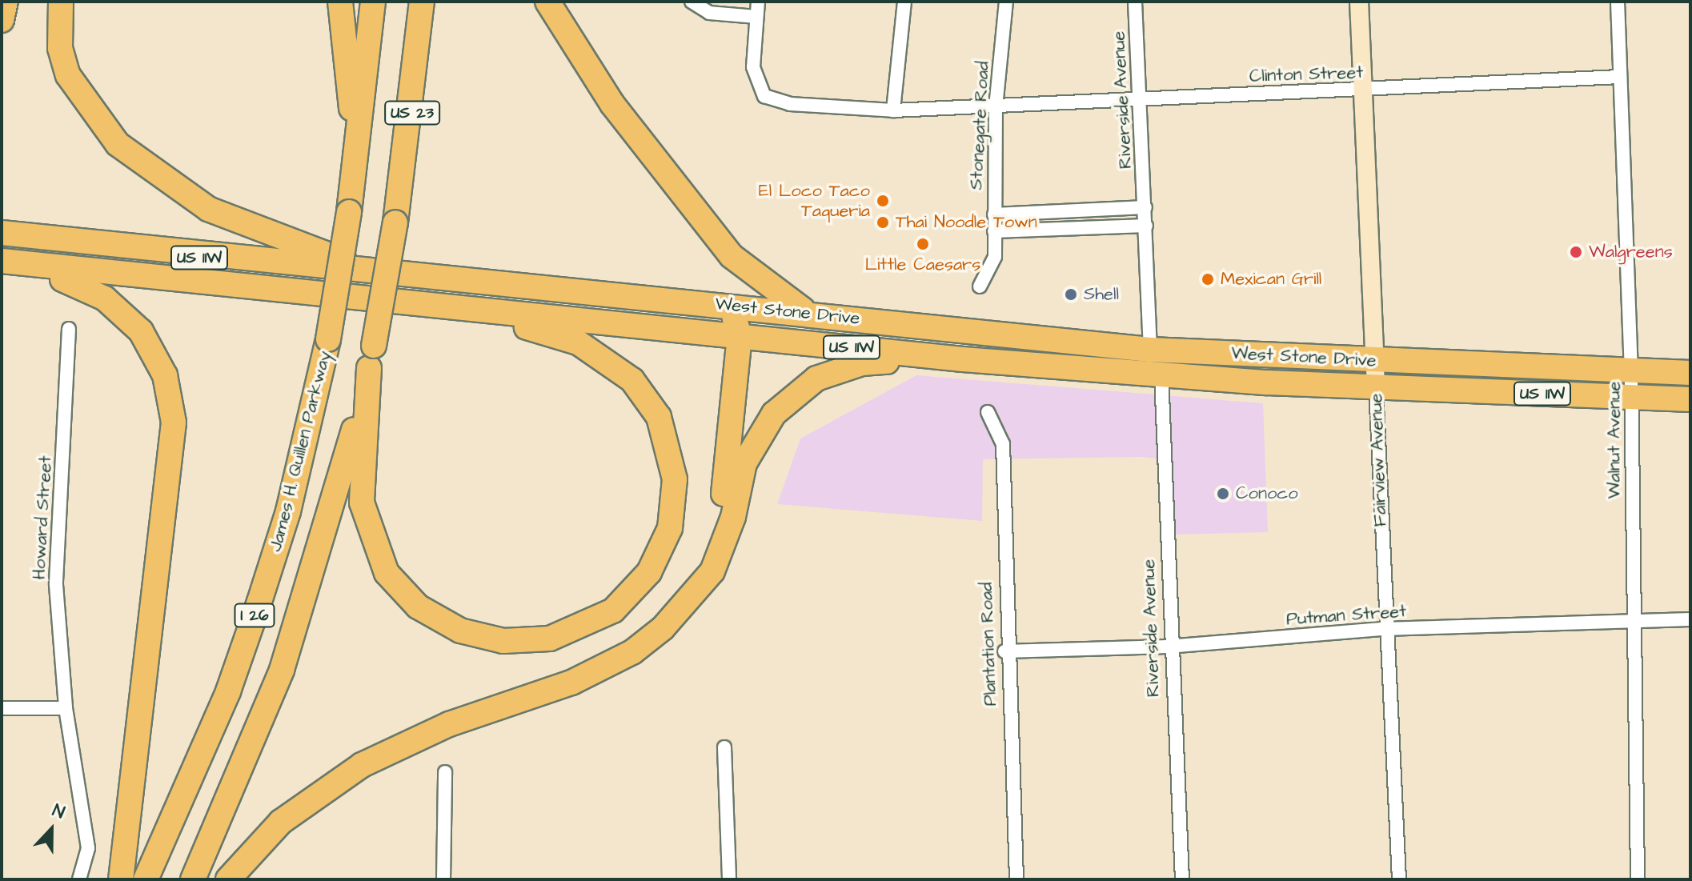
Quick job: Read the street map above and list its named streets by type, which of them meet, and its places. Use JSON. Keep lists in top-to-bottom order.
{
  "streets": {
    "highway": [
      "US 23",
      "US 11W",
      "West Stone Drive",
      "James H. Quillen Parkway",
      "I 26"
    ],
    "street": [
      "Clinton Street",
      "Riverside Avenue",
      "Stonegate Road",
      "Walnut Avenue",
      "Fairview Avenue",
      "Howard Street",
      "Putman Street",
      "Plantation Road"
    ]
  },
  "crossings": [
    ["Clinton Street", "Riverside Avenue"],
    ["Clinton Street", "Stonegate Road"],
    ["Clinton Street", "Walnut Avenue"],
    ["Clinton Street", "Fairview Avenue"],
    ["Riverside Avenue", "West Stone Drive"],
    ["Riverside Avenue", "Putman Street"],
    ["West Stone Drive", "Walnut Avenue"],
    ["West Stone Drive", "Fairview Avenue"],
    ["Walnut Avenue", "Putman Street"],
    ["Fairview Avenue", "Putman Street"],
    ["Putman Street", "Plantation Road"]
  ],
  "places": [
    "El Loco Taco Taqueria",
    "Thai Noodle Town",
    "Little Caesars",
    "Walgreens",
    "Mexican Grill",
    "Shell",
    "Conoco"
  ],
  "north": "top"
}
